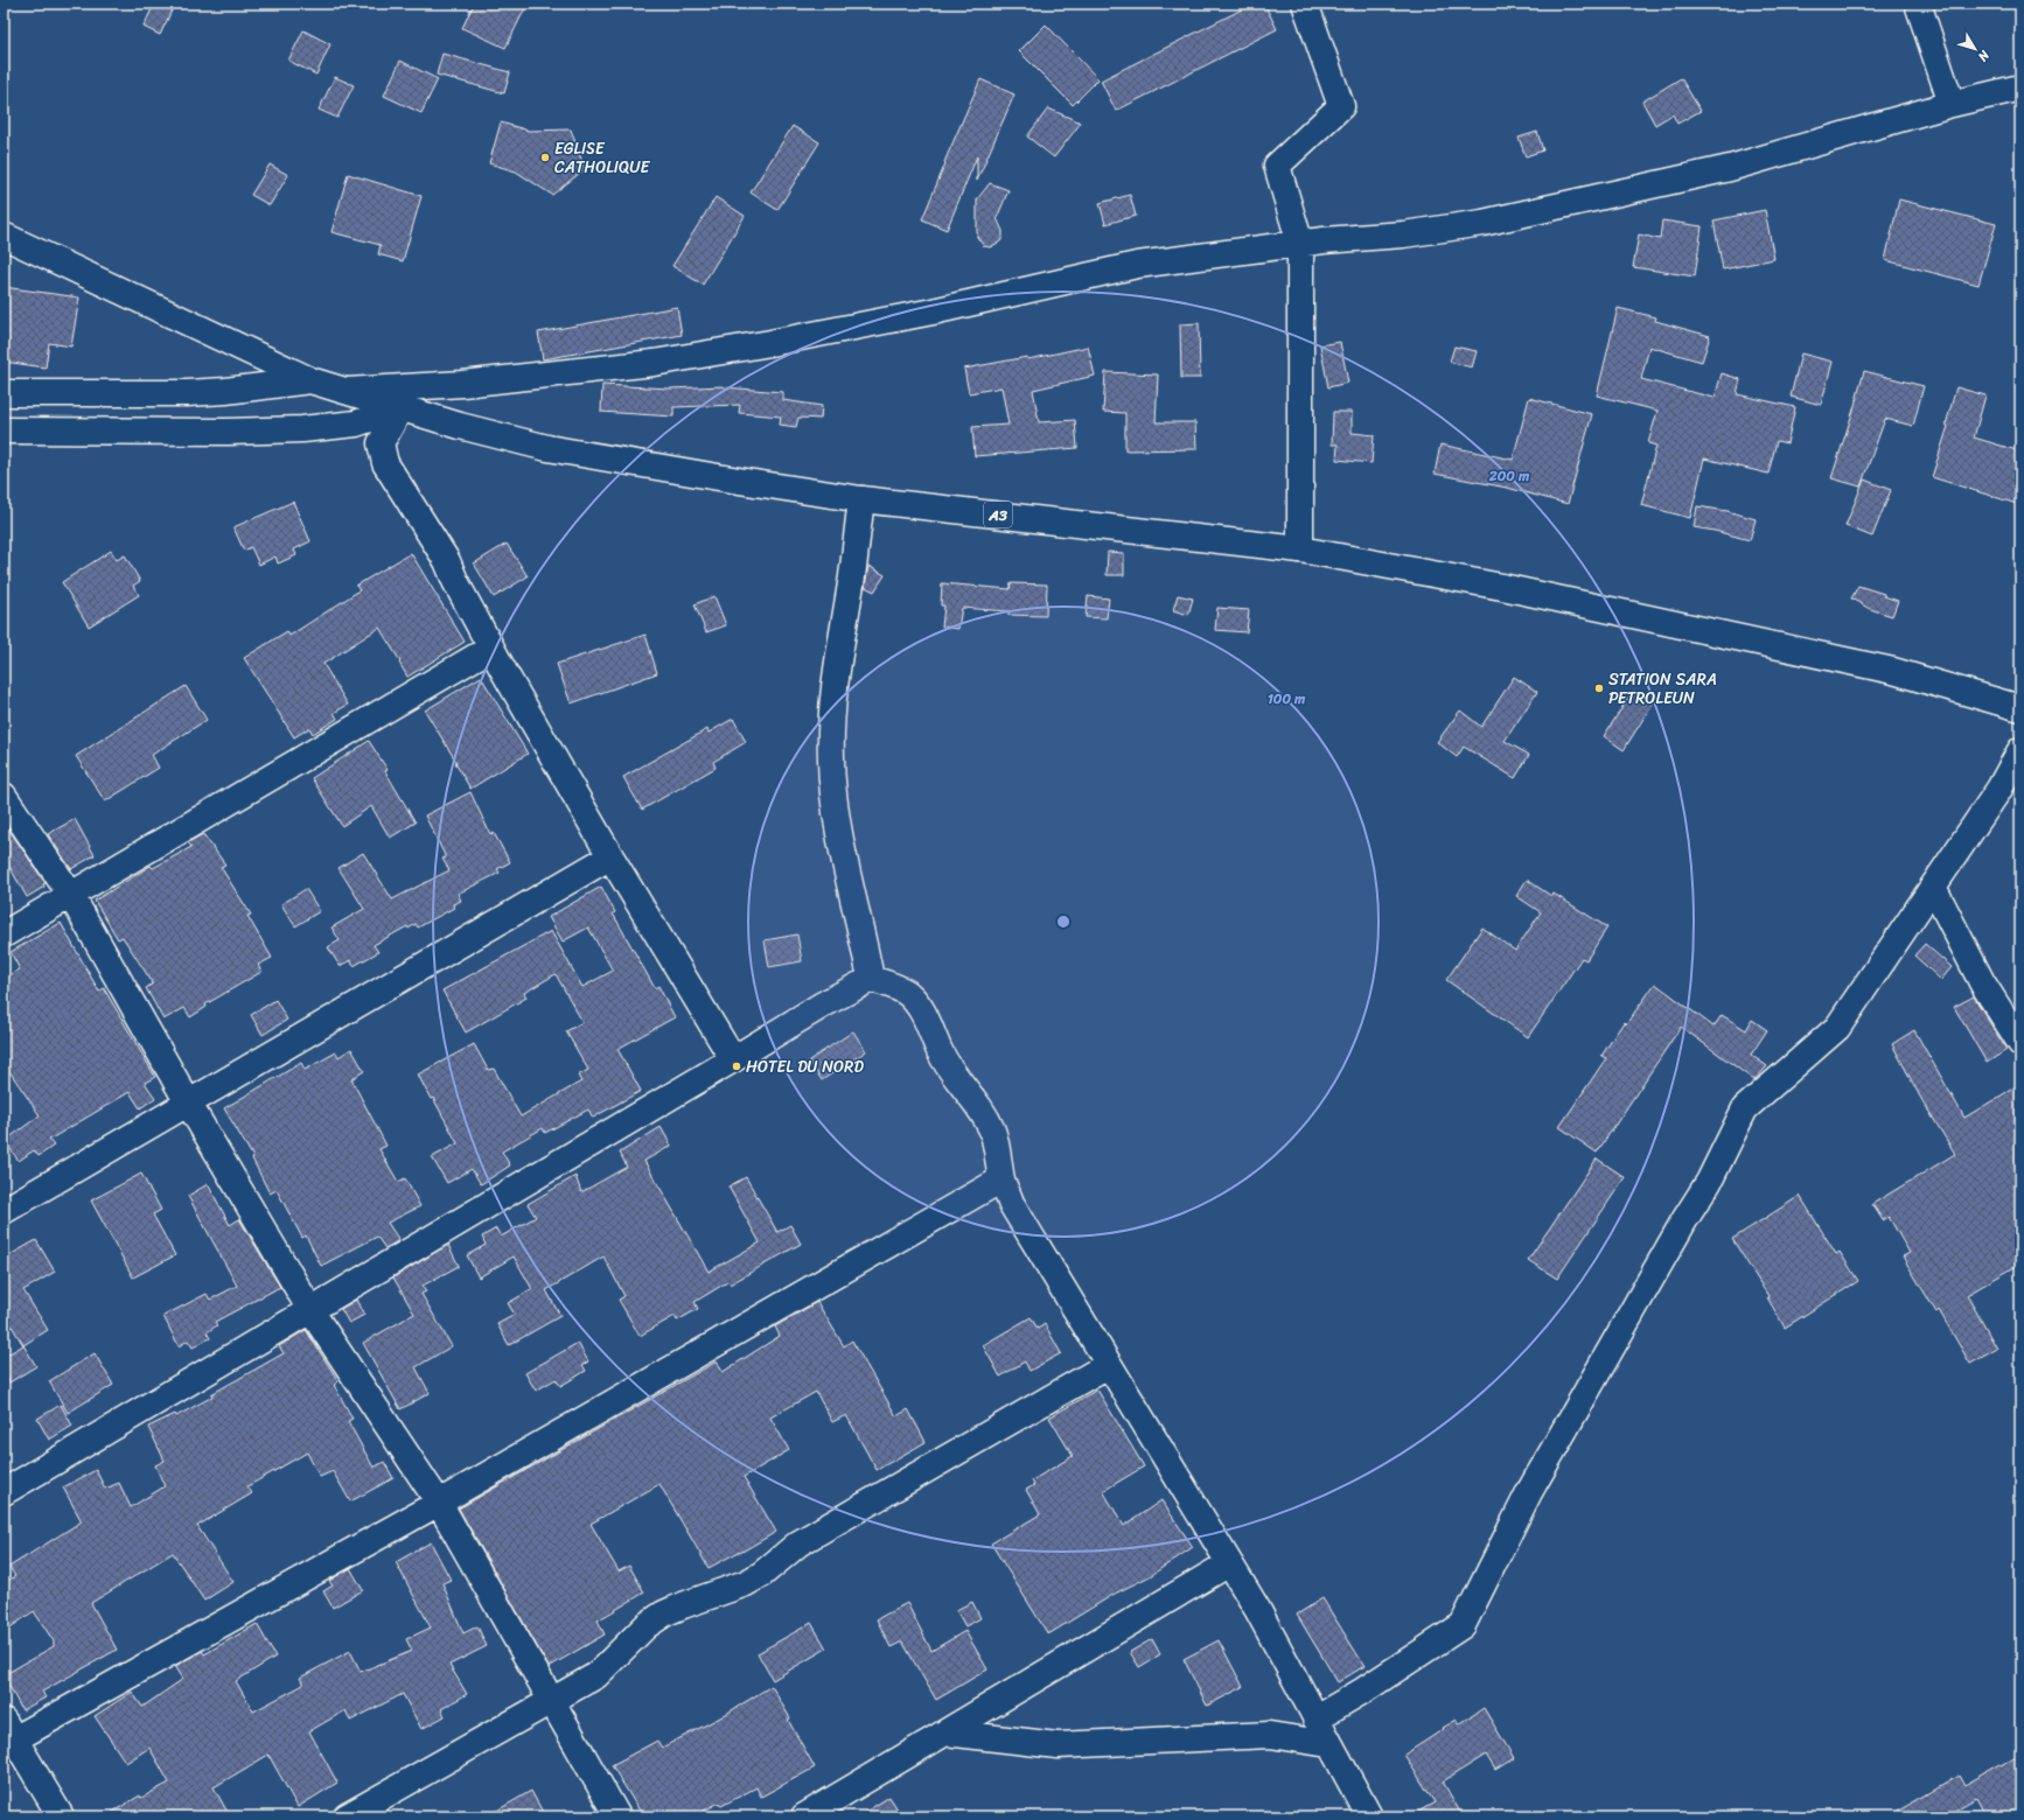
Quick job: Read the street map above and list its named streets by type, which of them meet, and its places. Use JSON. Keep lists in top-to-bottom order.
{
  "streets": {
    "main road": ["A3"]
  },
  "places": ["EGLISE CATHOLIQUE", "STATION SARA PETROLEUN", "HOTEL DU NORD"],
  "north": "bottom right",
  "rings": ["200 m", "100 m"]
}
